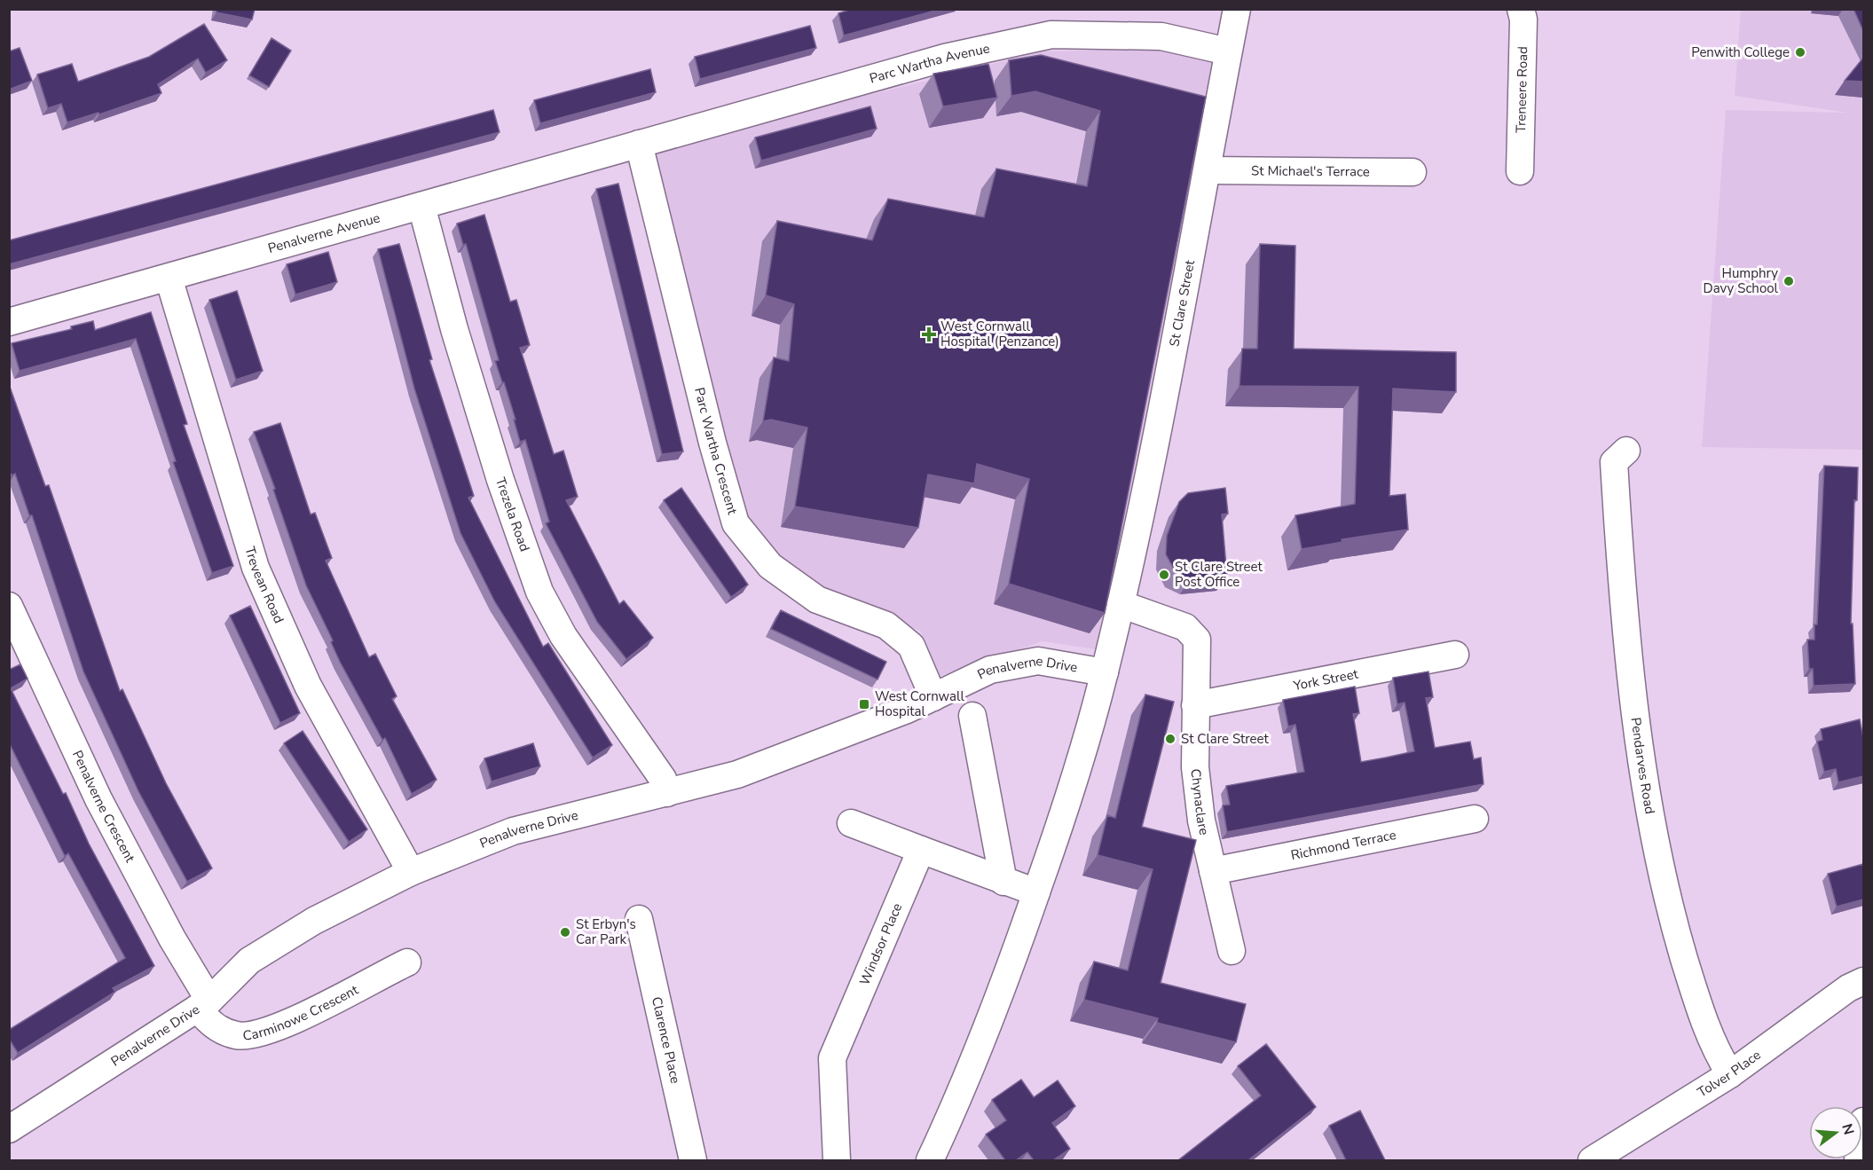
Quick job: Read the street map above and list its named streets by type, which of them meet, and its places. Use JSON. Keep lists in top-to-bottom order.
{
  "streets": {
    "street": [
      "Parc Wartha Avenue",
      "Treneere Road",
      "St Michael's Terrace",
      "Penalverne Avenue",
      "St Clare Street",
      "Parc Wartha Crescent",
      "Trezela Road",
      "Trevean Road",
      "Penalverne Drive",
      "York Street",
      "Pendarves Road",
      "Chynaclare",
      "Penalverne Crescent",
      "Richmond Terrace",
      "Windsor Place",
      "Carminowe Crescent",
      "Clarence Place",
      "Tolver Place"
    ]
  },
  "crossings": [
    ["Parc Wartha Avenue", "Penalverne Avenue"],
    ["Parc Wartha Avenue", "St Clare Street"],
    ["Parc Wartha Avenue", "Parc Wartha Crescent"],
    ["St Michael's Terrace", "St Clare Street"],
    ["Penalverne Avenue", "Parc Wartha Crescent"],
    ["Penalverne Avenue", "Trezela Road"],
    ["Penalverne Avenue", "Trevean Road"],
    ["St Clare Street", "Penalverne Drive"],
    ["St Clare Street", "Chynaclare"],
    ["Parc Wartha Crescent", "Penalverne Drive"],
    ["Trezela Road", "Penalverne Drive"],
    ["Trevean Road", "Penalverne Drive"],
    ["Penalverne Drive", "Penalverne Crescent"],
    ["Penalverne Drive", "Carminowe Crescent"],
    ["York Street", "Chynaclare"],
    ["Pendarves Road", "Tolver Place"],
    ["Chynaclare", "Richmond Terrace"],
    ["Penalverne Crescent", "Carminowe Crescent"]
  ],
  "places": {
    "other": [
      "Penwith College",
      "Humphry Davy School",
      "St Clare Street Post Office",
      "St Clare Street",
      "St Erbyn's Car Park"
    ],
    "health": ["West Cornwall Hospital (Penzance)"],
    "transit": ["West Cornwall Hospital"]
  },
  "north": "right"
}
